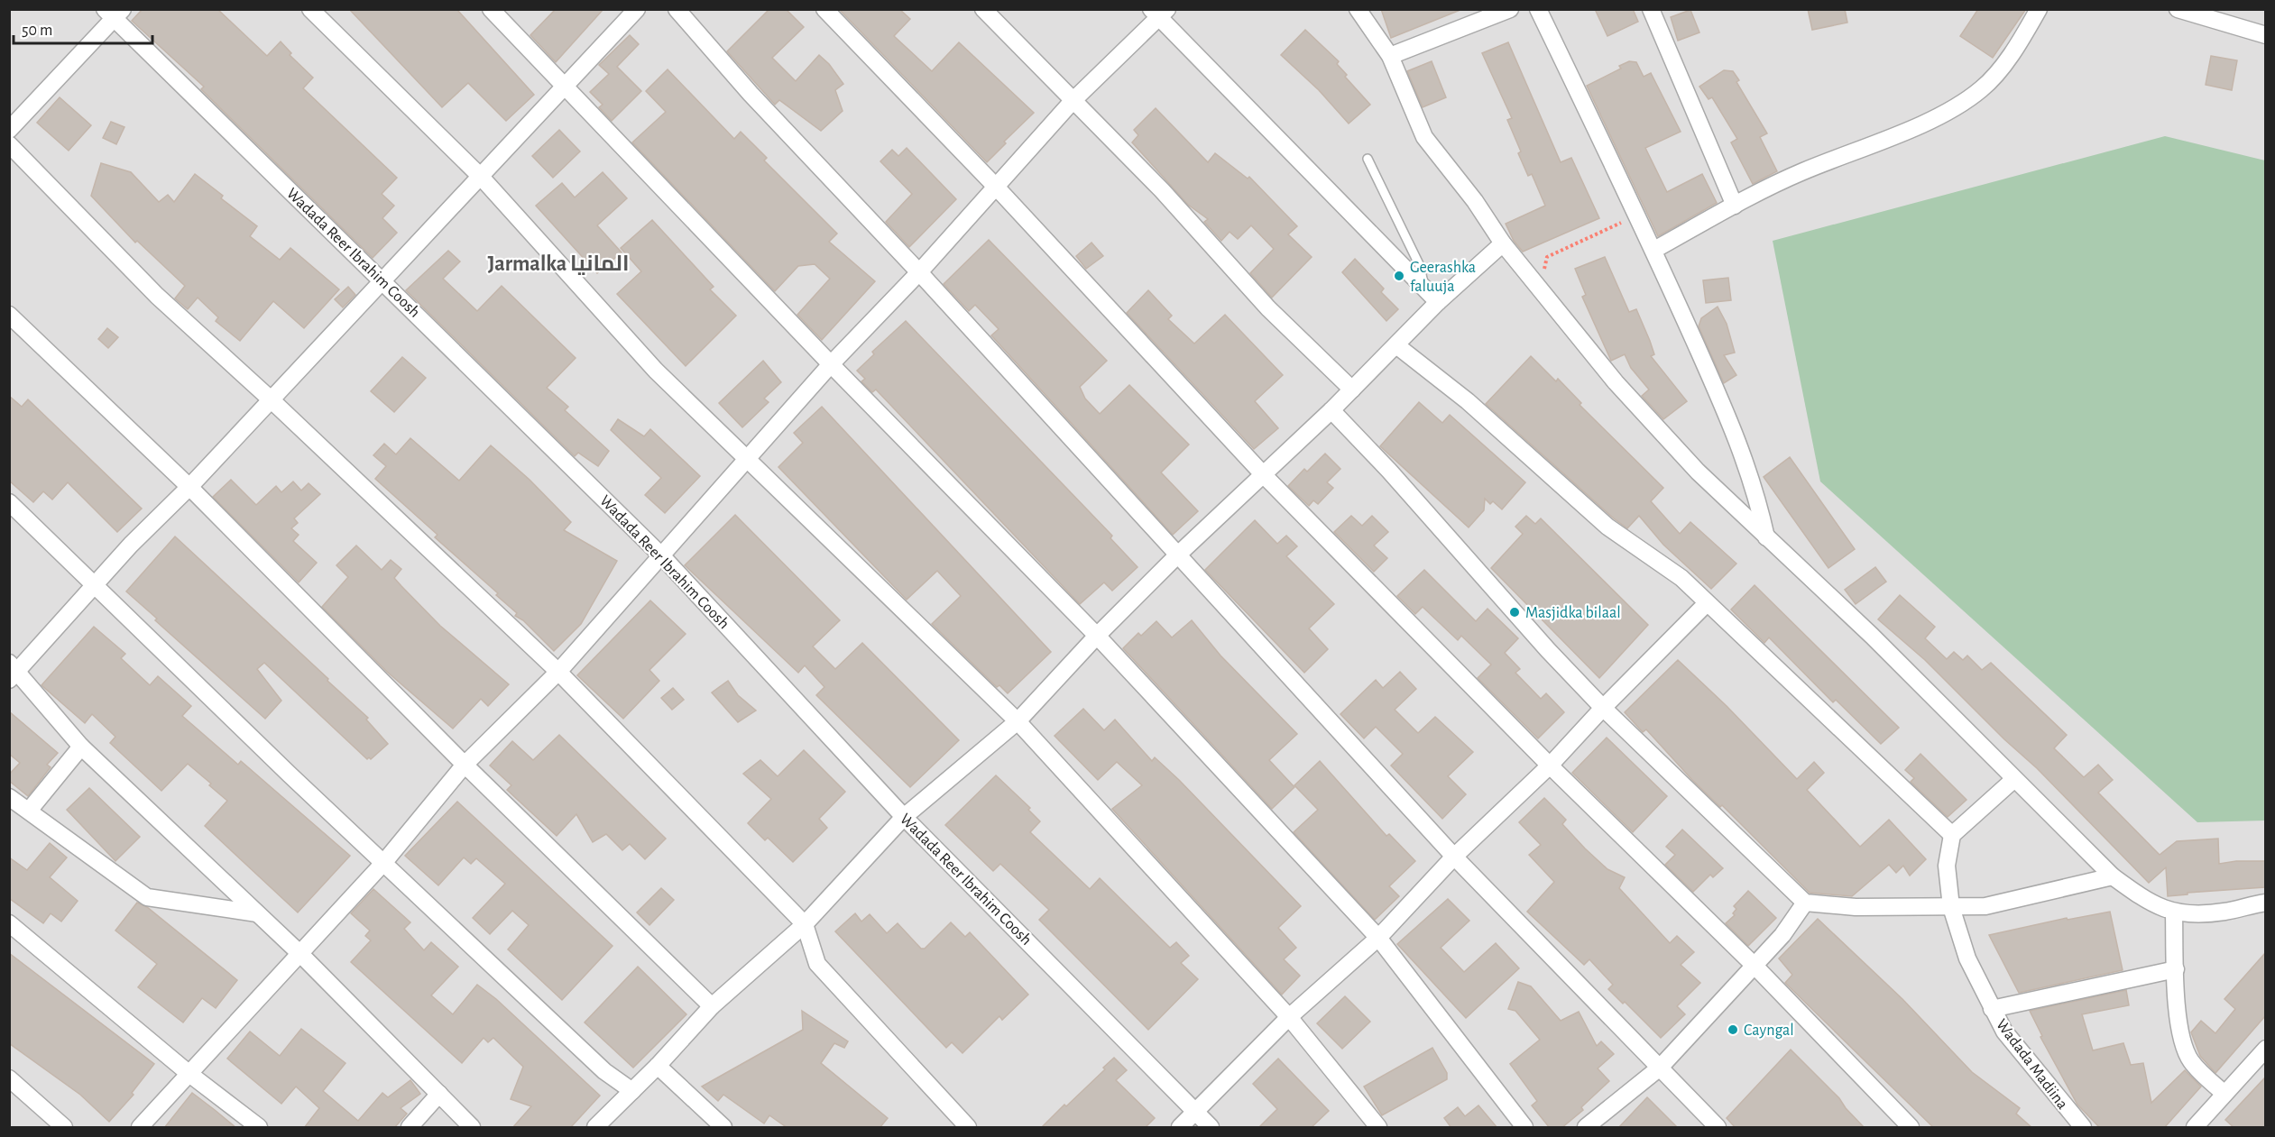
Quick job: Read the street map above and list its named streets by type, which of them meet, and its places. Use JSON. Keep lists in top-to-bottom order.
{
  "streets": {
    "street": ["Wadada Reer Ibrahim Coosh", "Wadada Madiina"]
  },
  "districts": ["Jarmalka المانيا"],
  "places": ["Geerashka faluuja", "Masjidka bilaal", "Cayngal"],
  "scale_bar": "50 m"
}
